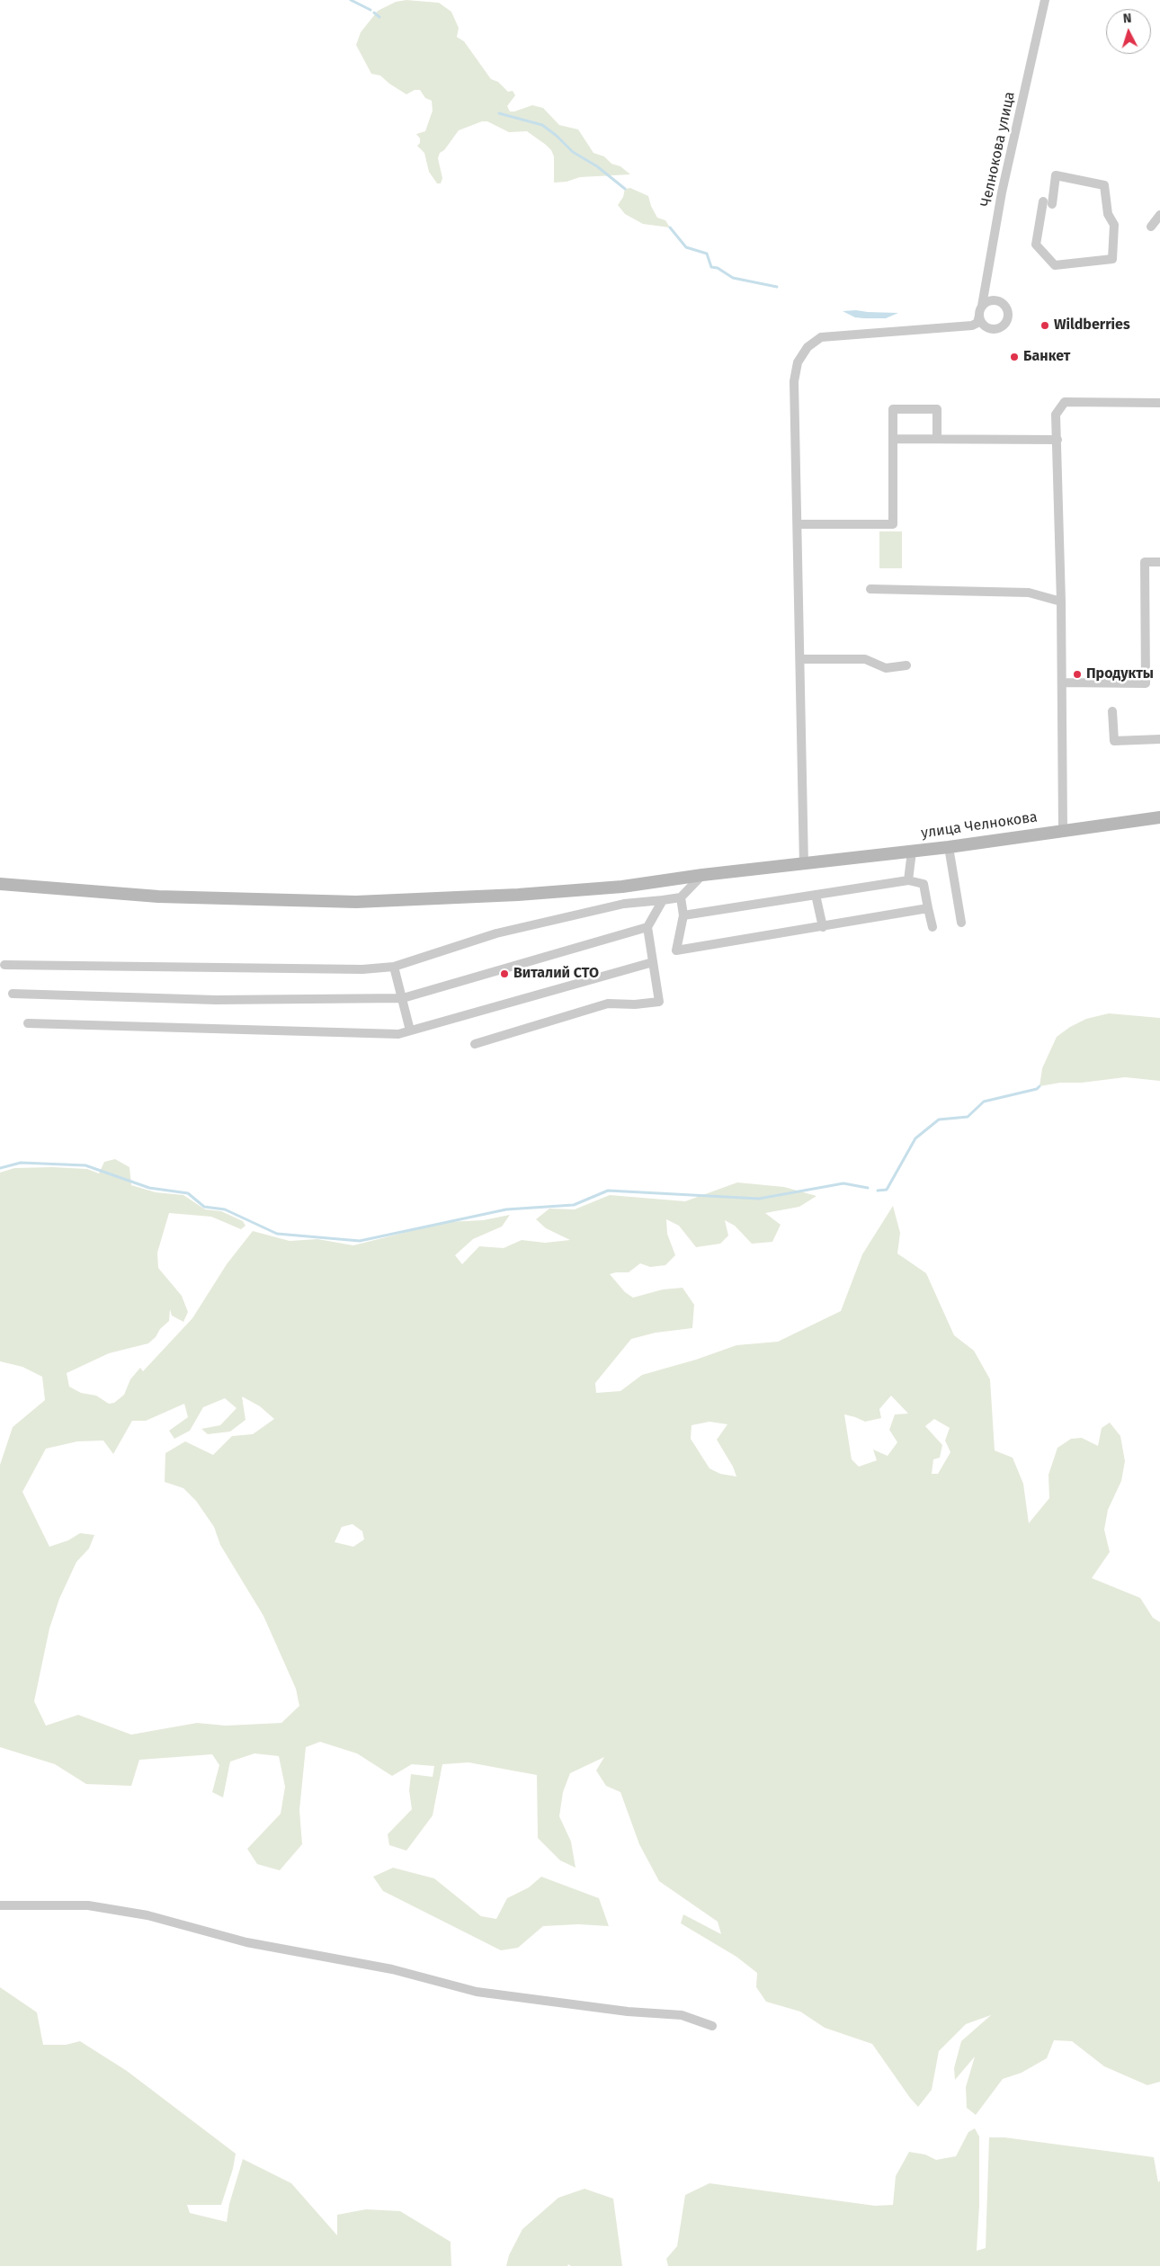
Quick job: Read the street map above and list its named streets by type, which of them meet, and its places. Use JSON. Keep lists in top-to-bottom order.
{
  "streets": {
    "main road": ["улица Челнокова"],
    "street": ["Челнокова улица"]
  },
  "places": [
    "Wildberries",
    "Банкет",
    "Продукты",
    "Виталий СТО"
  ],
  "north": "top"
}
